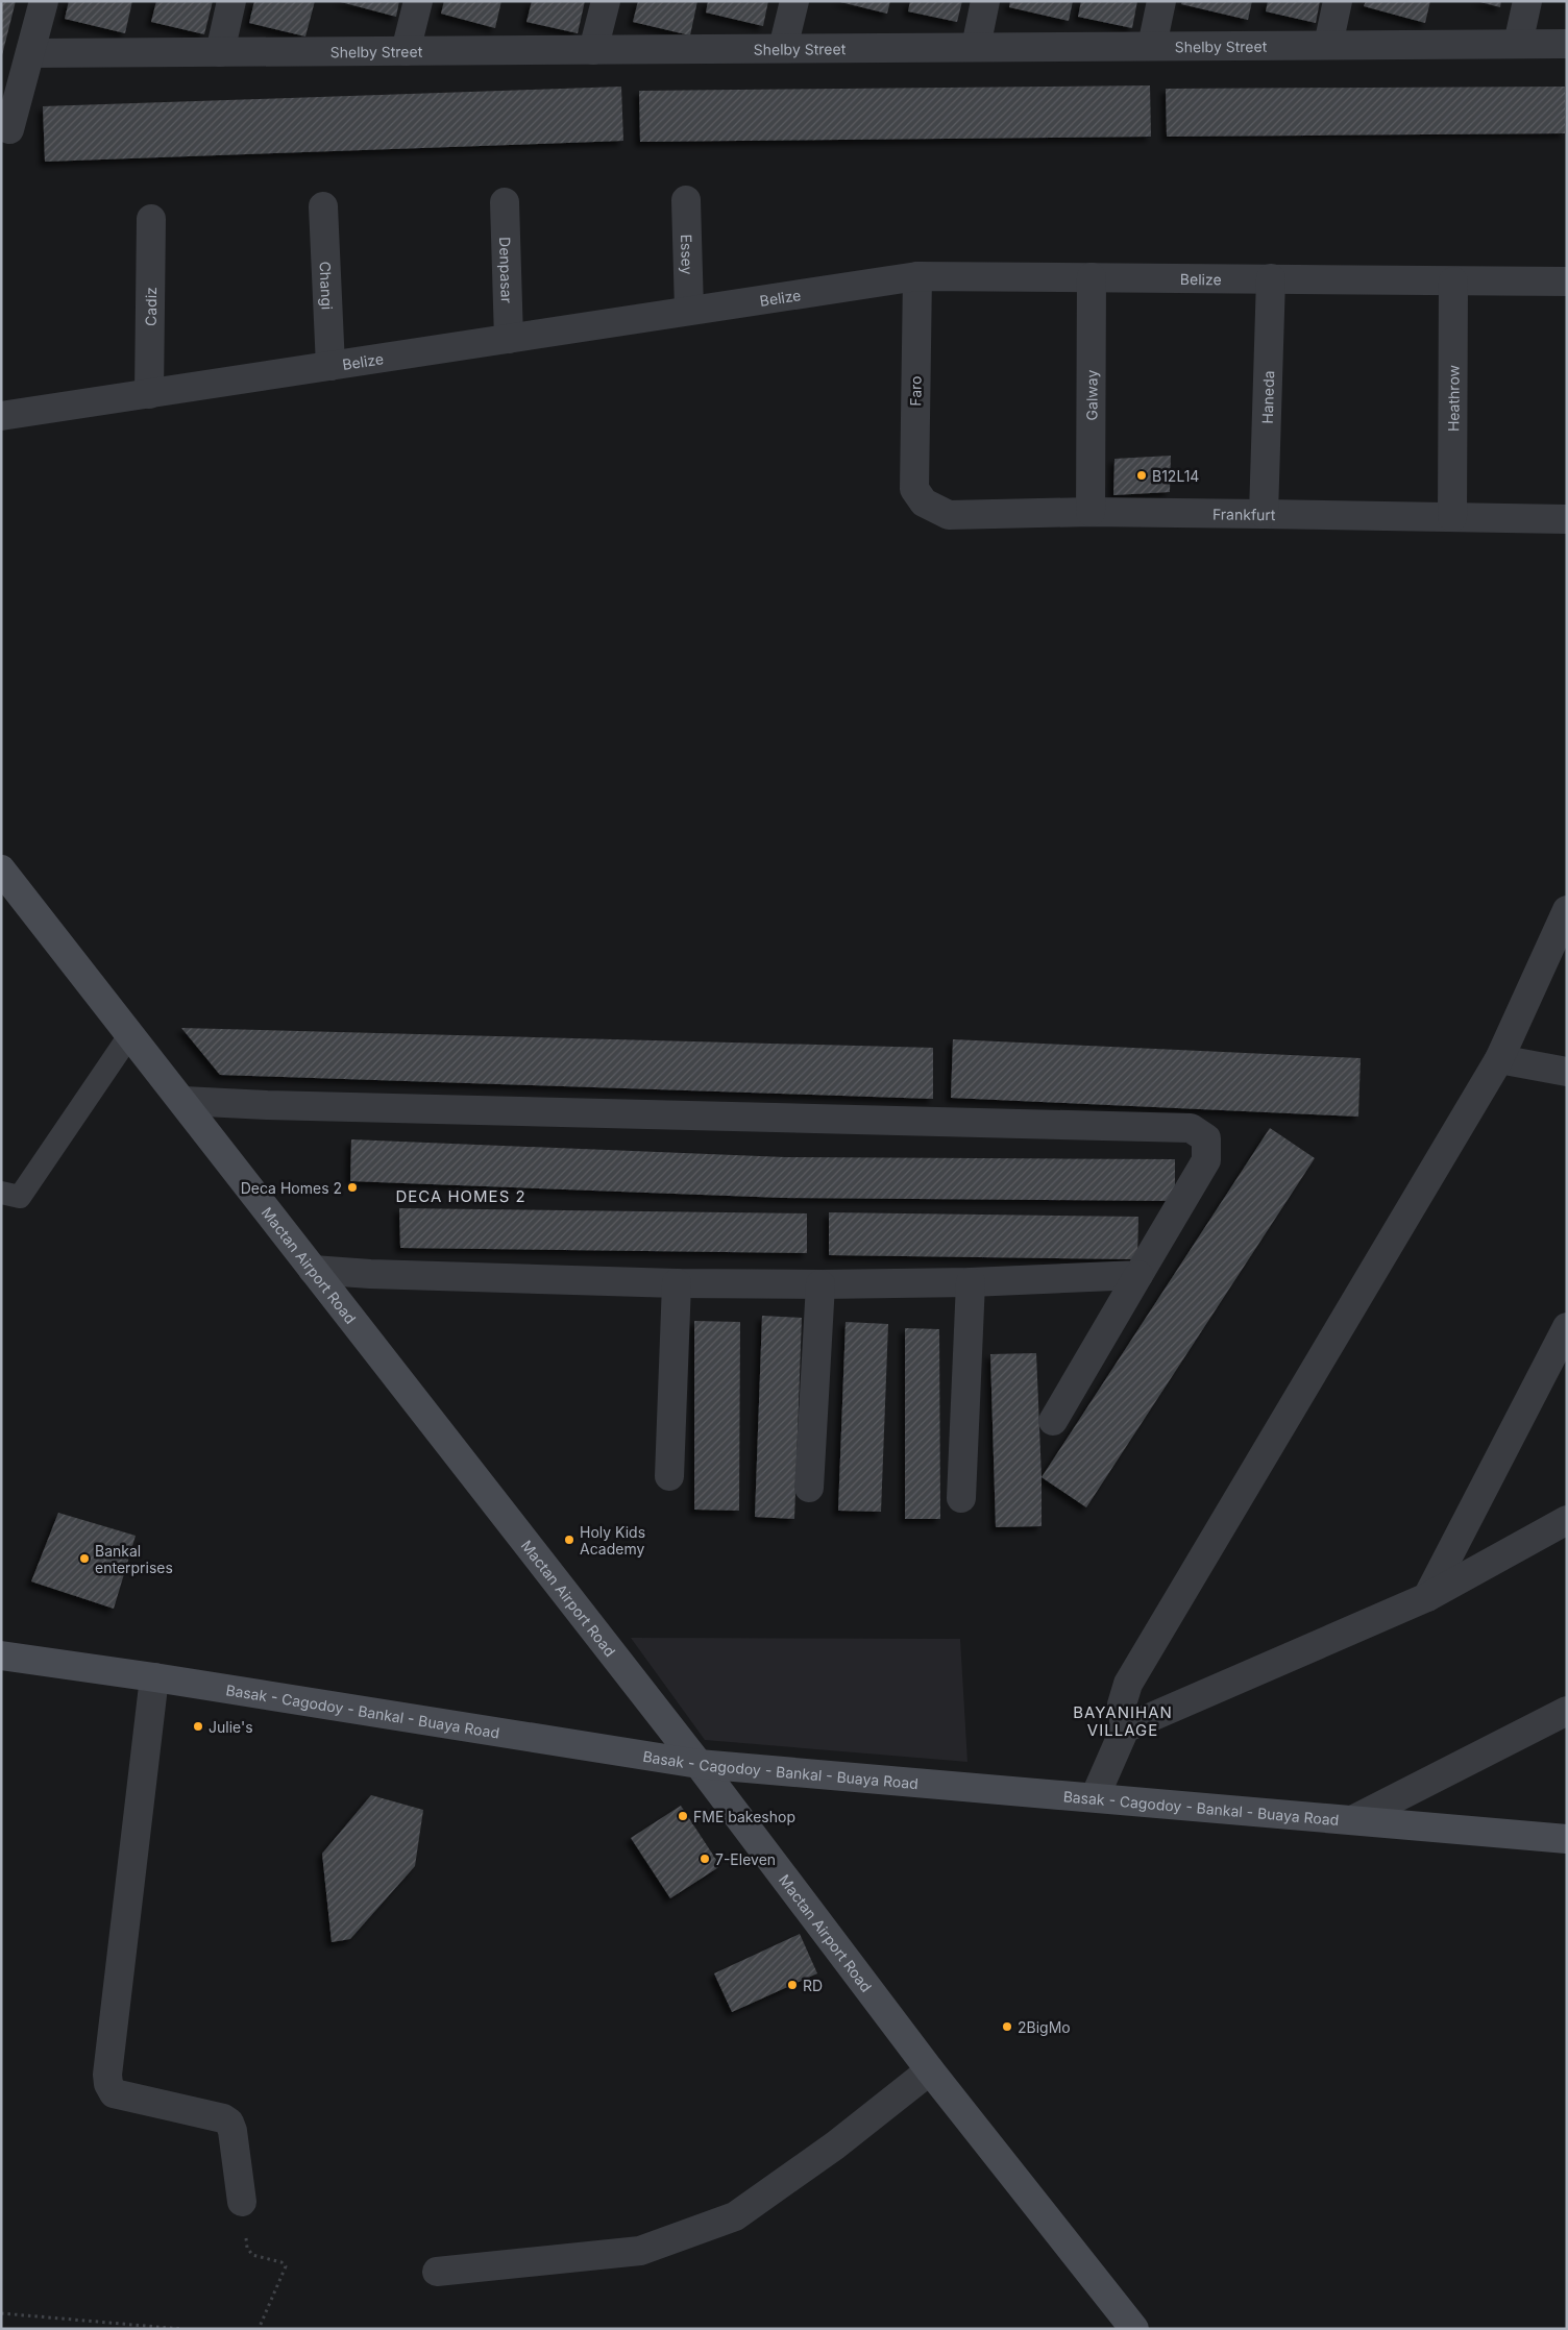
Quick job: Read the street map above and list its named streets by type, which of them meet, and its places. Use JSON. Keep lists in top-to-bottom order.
{
  "streets": {
    "main road": ["Mactan Airport Road", "Basak - Cagodoy - Bankal - Buaya Road"],
    "street": [
      "Shelby Street",
      "Essey",
      "Denpasar",
      "Belize",
      "Changi",
      "Cadiz",
      "Faro",
      "Galway",
      "Haneda",
      "Heathrow",
      "Frankfurt"
    ]
  },
  "crossings": [
    ["Essey", "Belize"],
    ["Denpasar", "Belize"],
    ["Belize", "Changi"],
    ["Belize", "Cadiz"],
    ["Belize", "Faro"],
    ["Belize", "Galway"],
    ["Belize", "Haneda"],
    ["Belize", "Heathrow"],
    ["Faro", "Frankfurt"],
    ["Galway", "Frankfurt"],
    ["Haneda", "Frankfurt"],
    ["Heathrow", "Frankfurt"],
    ["Mactan Airport Road", "Basak - Cagodoy - Bankal - Buaya Road"]
  ],
  "districts": ["DECA HOMES 2", "BAYANIHAN VILLAGE"],
  "places": [
    "B12L14",
    "Deca Homes 2",
    "Holy Kids Academy",
    "Bankal enterprises",
    "Julie's",
    "FME bakeshop",
    "7-Eleven",
    "RD",
    "2BigMo"
  ]
}
